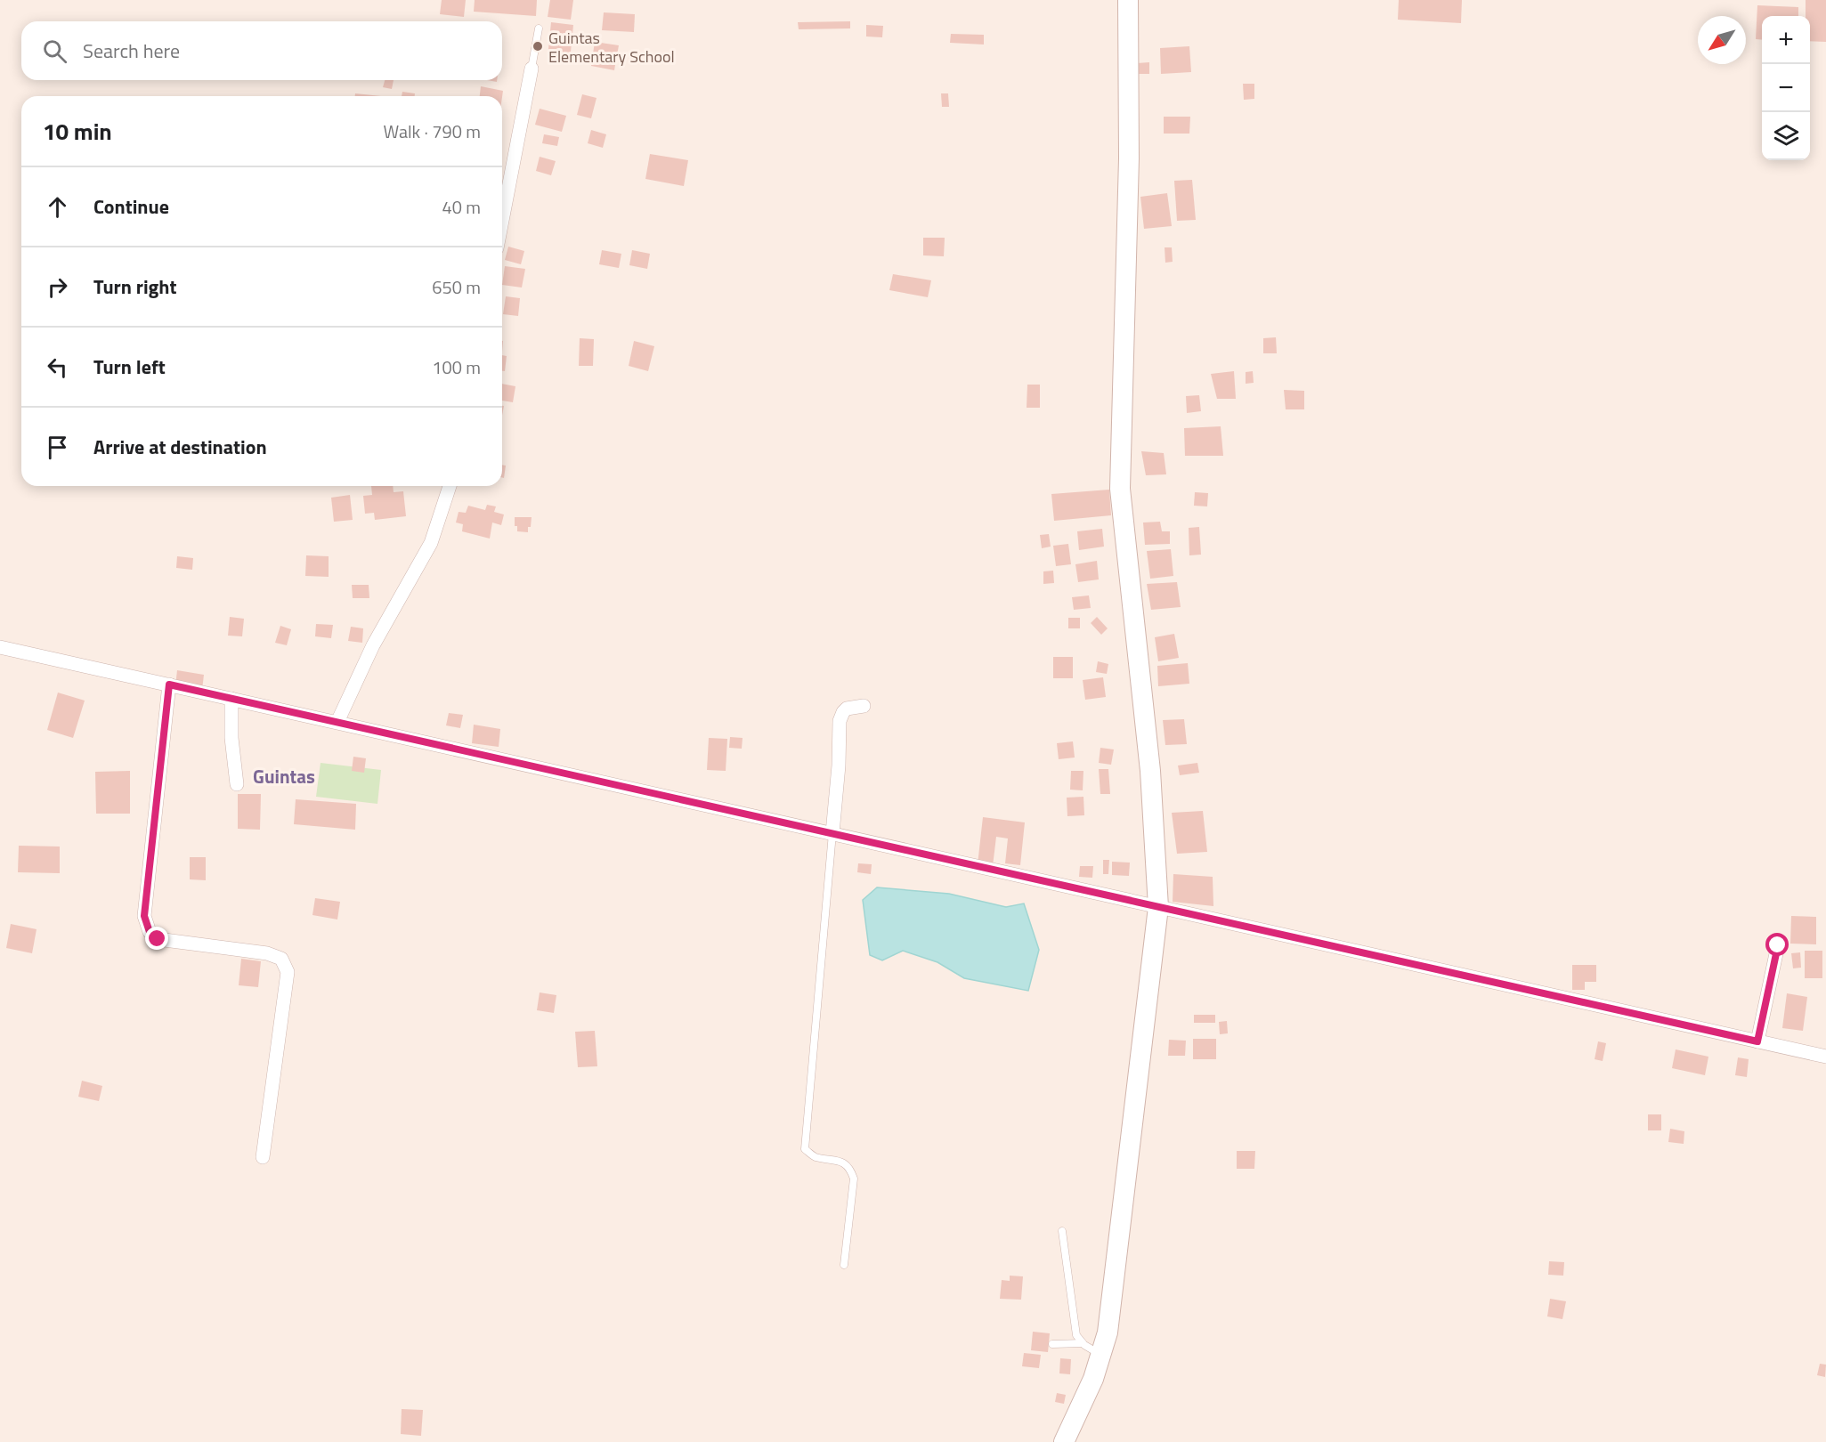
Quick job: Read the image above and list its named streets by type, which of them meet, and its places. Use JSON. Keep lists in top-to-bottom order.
{
  "districts": ["Guintas"],
  "places": ["Guintas Elementary School"],
  "north": "bottom left",
  "page": {
    "map_buttons": ["+", "−"],
    "search": "Search here",
    "heading": ["10 min", "Walk · 790 m"],
    "list": [
      ["Continue", "40 m"],
      ["Turn right", "650 m"],
      ["Turn left", "100 m"],
      "Arrive at destination"
    ]
  }
}
